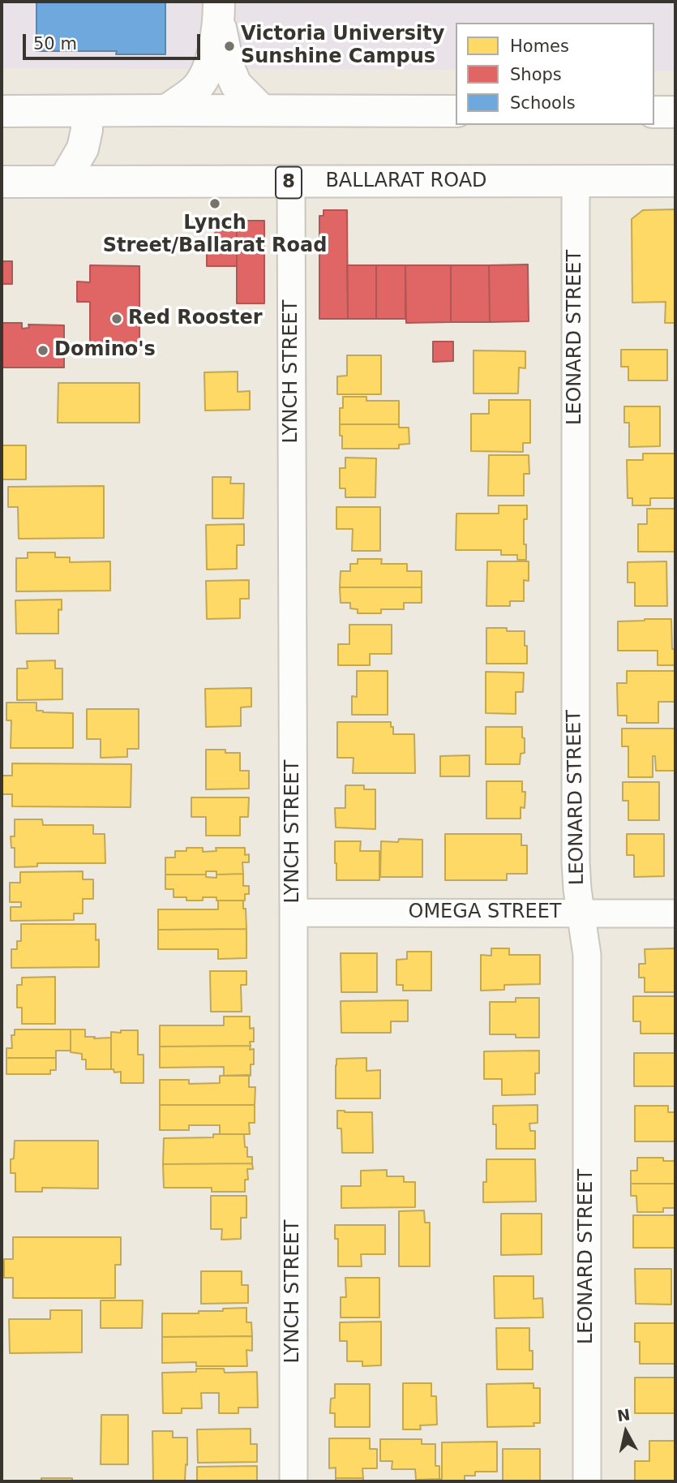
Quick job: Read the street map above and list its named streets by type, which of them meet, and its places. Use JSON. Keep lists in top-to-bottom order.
{
  "streets": {
    "main road": ["BALLARAT ROAD", "8"],
    "street": ["LEONARD STREET", "LYNCH STREET", "OMEGA STREET"]
  },
  "crossings": [
    ["BALLARAT ROAD", "LEONARD STREET"],
    ["BALLARAT ROAD", "LYNCH STREET"],
    ["LEONARD STREET", "OMEGA STREET"],
    ["LYNCH STREET", "OMEGA STREET"]
  ],
  "places": [
    "Victoria University Sunshine Campus",
    "Lynch Street/Ballarat Road",
    "Red Rooster",
    "Domino's"
  ],
  "legend": ["Homes", "Shops", "Schools"],
  "scale_bar": "50 m",
  "north": "top"
}
